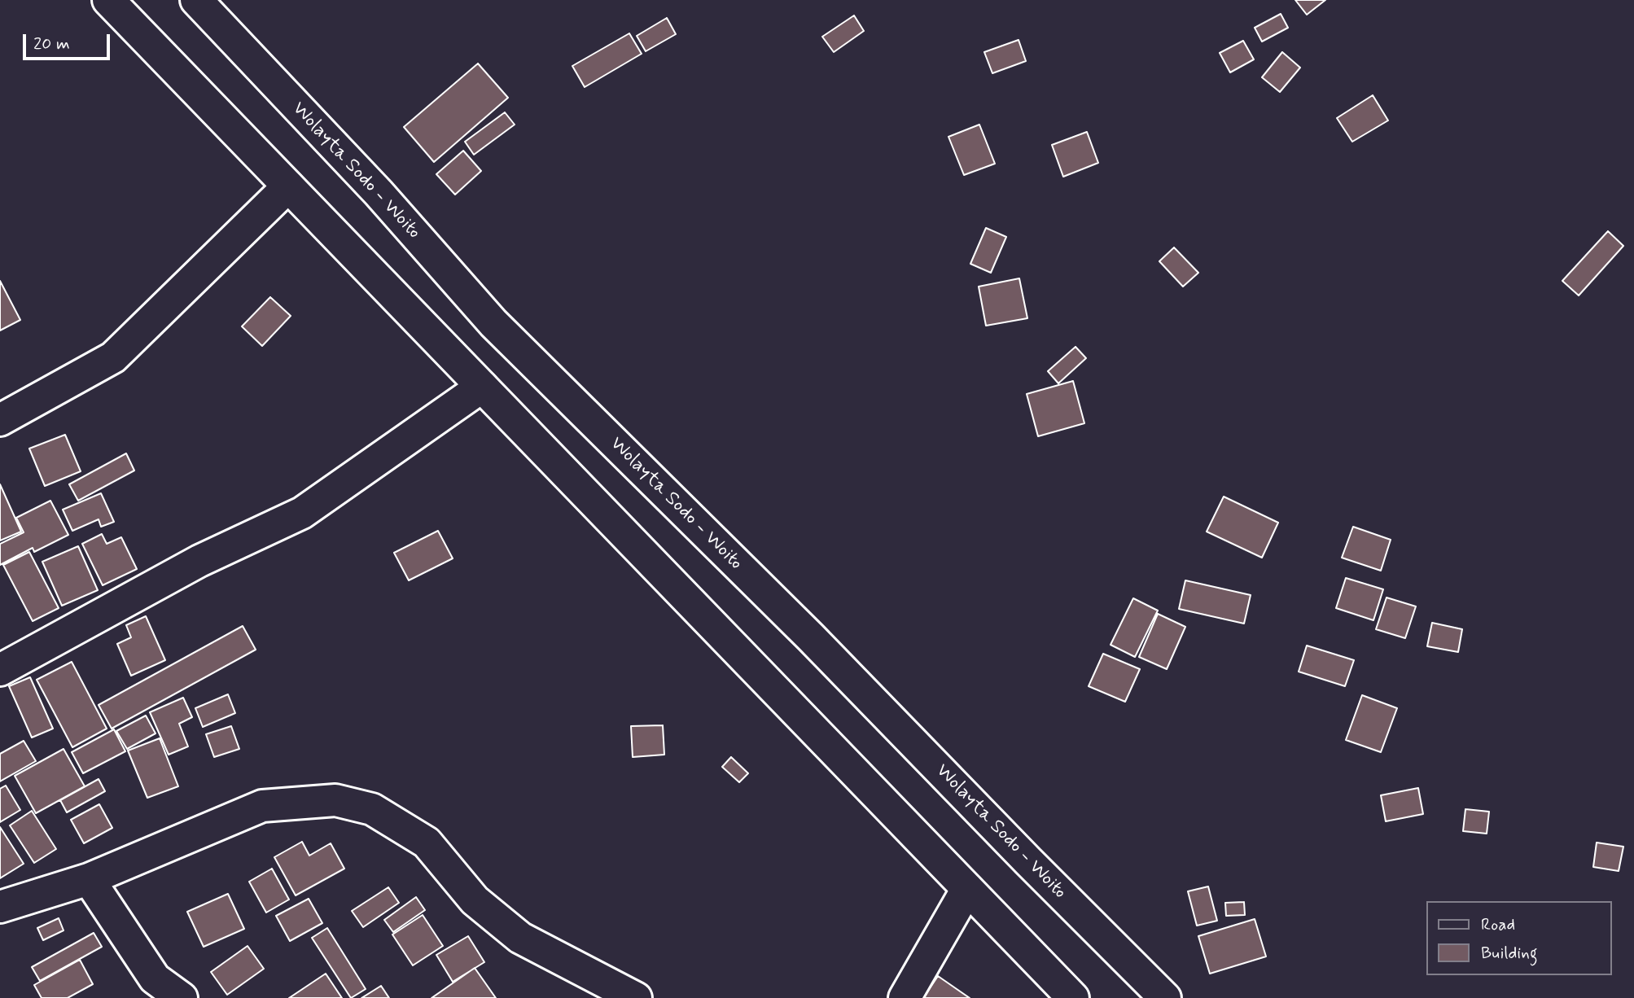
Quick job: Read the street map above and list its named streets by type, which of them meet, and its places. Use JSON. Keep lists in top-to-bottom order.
{
  "streets": {
    "main road": ["Wolayta Sodo - Woito"]
  },
  "legend": ["Road", "Building"],
  "scale_bar": "20 m"
}
